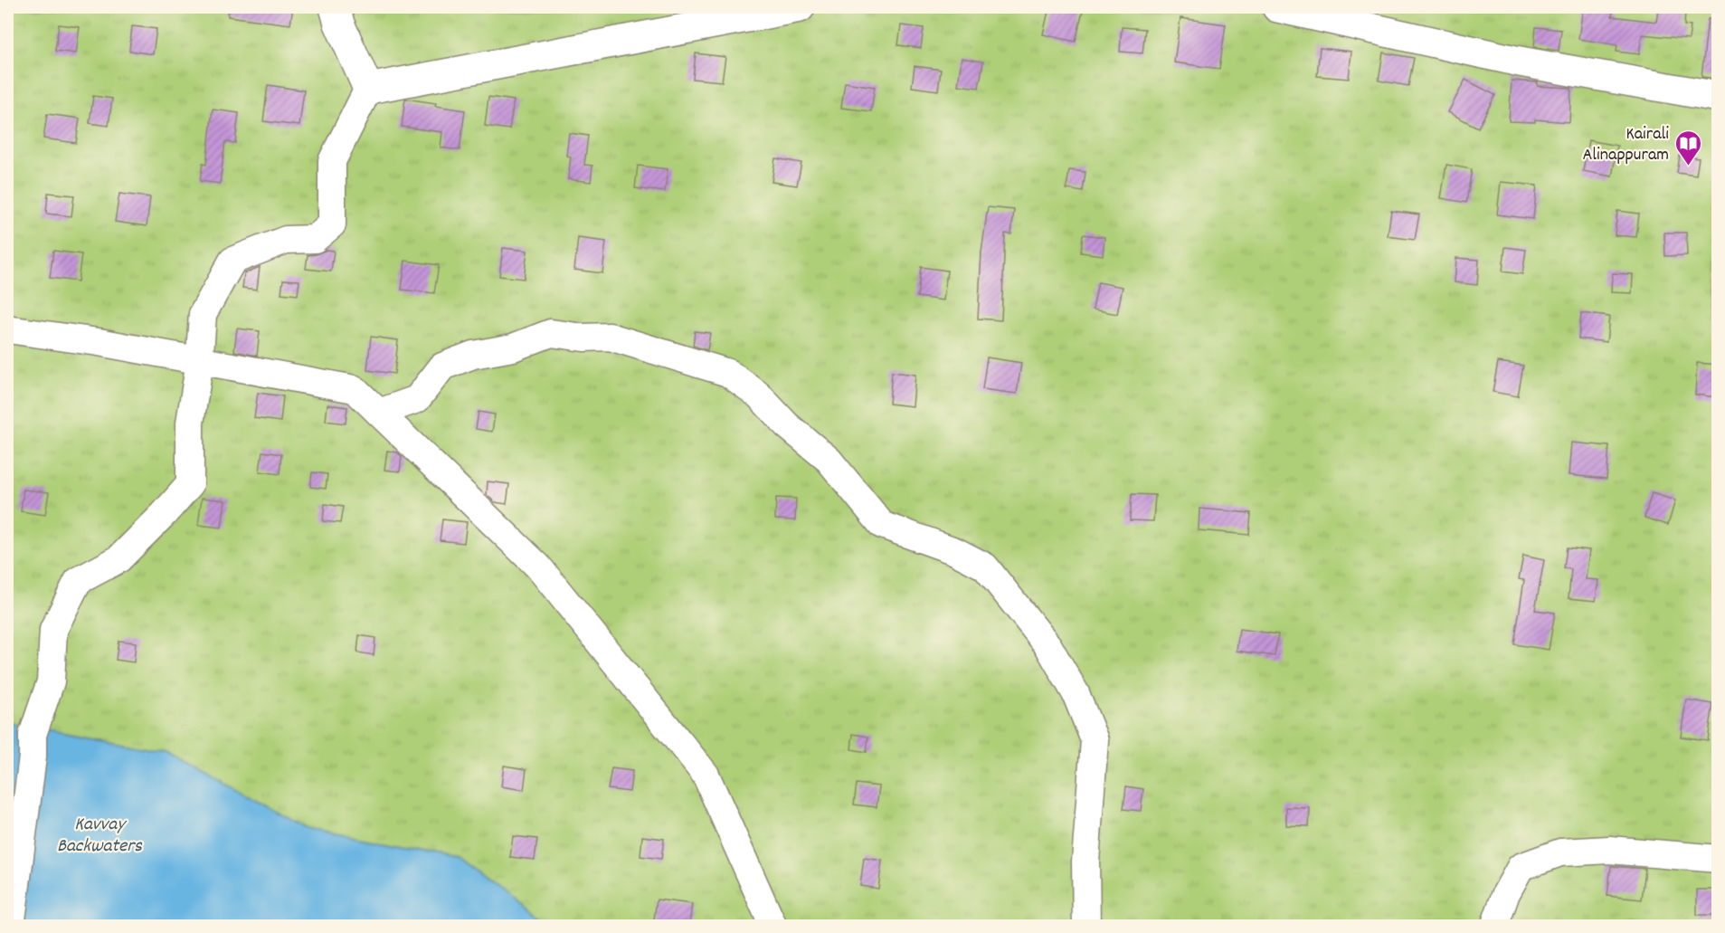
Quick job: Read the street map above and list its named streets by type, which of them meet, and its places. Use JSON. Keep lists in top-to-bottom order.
{
  "water": ["Kavvay Backwaters"],
  "places": {
    "library": ["Kairali Alinappuram"]
  }
}
